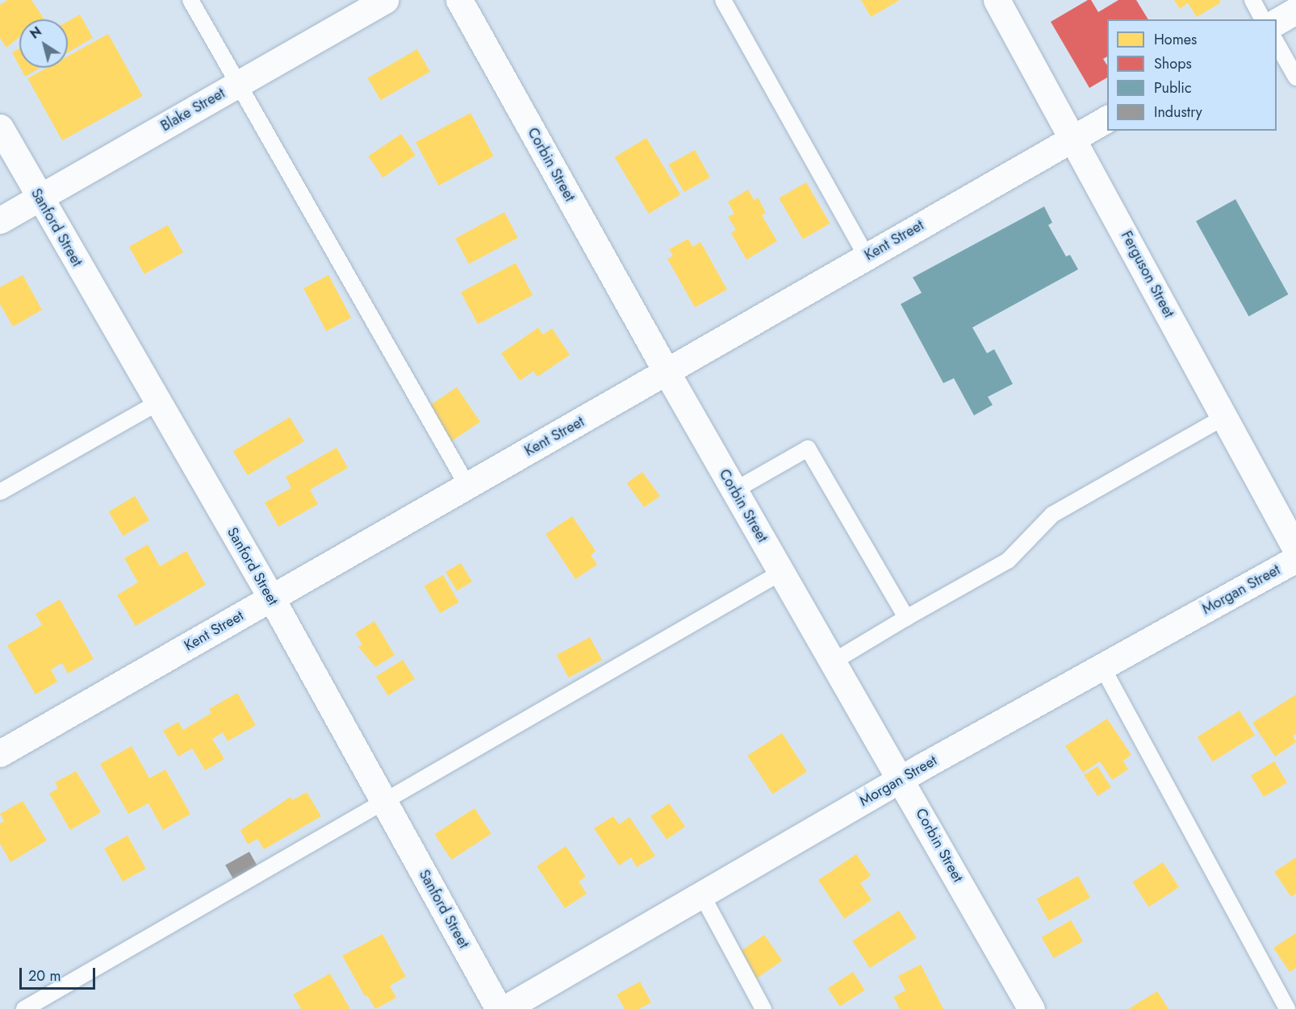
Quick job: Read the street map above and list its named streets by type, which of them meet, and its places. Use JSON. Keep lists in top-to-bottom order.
{
  "streets": {
    "street": [
      "Blake Street",
      "Corbin Street",
      "Sanford Street",
      "Kent Street",
      "Ferguson Street",
      "Morgan Street"
    ]
  },
  "crossings": [
    ["Blake Street", "Sanford Street"],
    ["Corbin Street", "Kent Street"],
    ["Corbin Street", "Morgan Street"],
    ["Sanford Street", "Kent Street"],
    ["Kent Street", "Ferguson Street"]
  ],
  "legend": [
    "Homes",
    "Shops",
    "Public",
    "Industry"
  ],
  "scale_bar": "20 m",
  "north": "top left"
}
